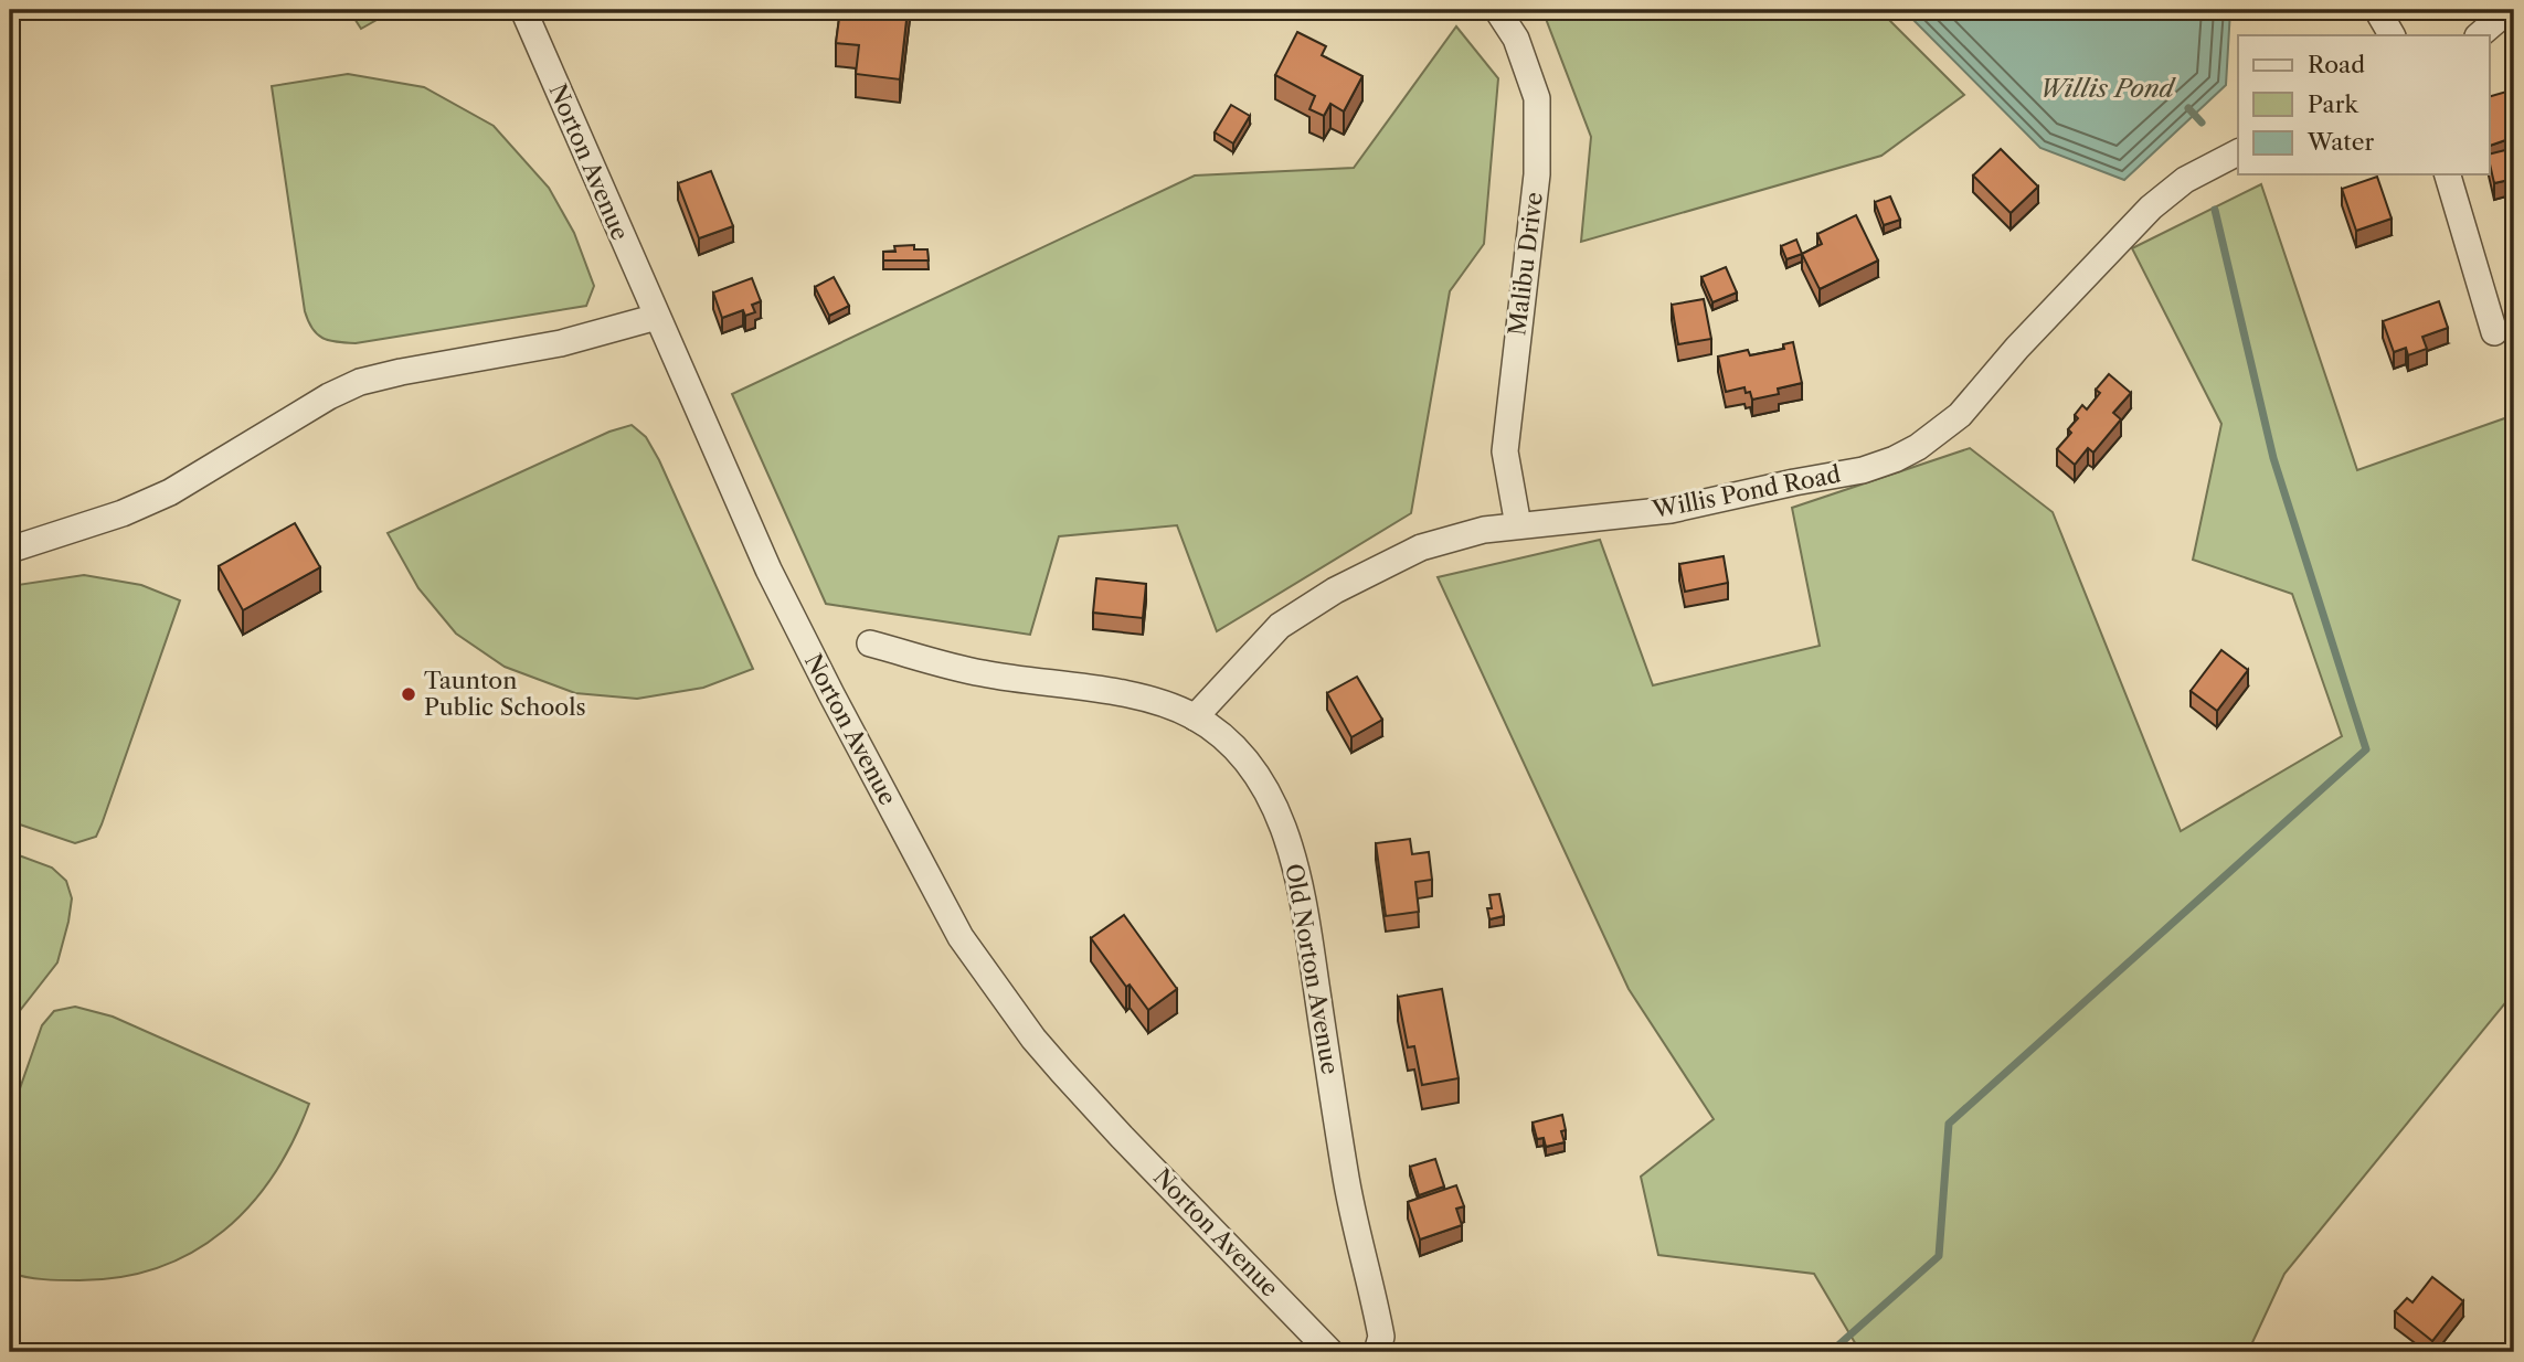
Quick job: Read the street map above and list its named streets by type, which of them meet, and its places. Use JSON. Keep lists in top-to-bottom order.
{
  "streets": {
    "street": [
      "Norton Avenue",
      "Malibu Drive",
      "Willis Pond Road",
      "Old Norton Avenue"
    ]
  },
  "crossings": [
    ["Malibu Drive", "Willis Pond Road"],
    ["Willis Pond Road", "Old Norton Avenue"]
  ],
  "water": ["Willis Pond"],
  "places": ["Taunton Public Schools"],
  "legend": ["Road", "Park", "Water"]
}
